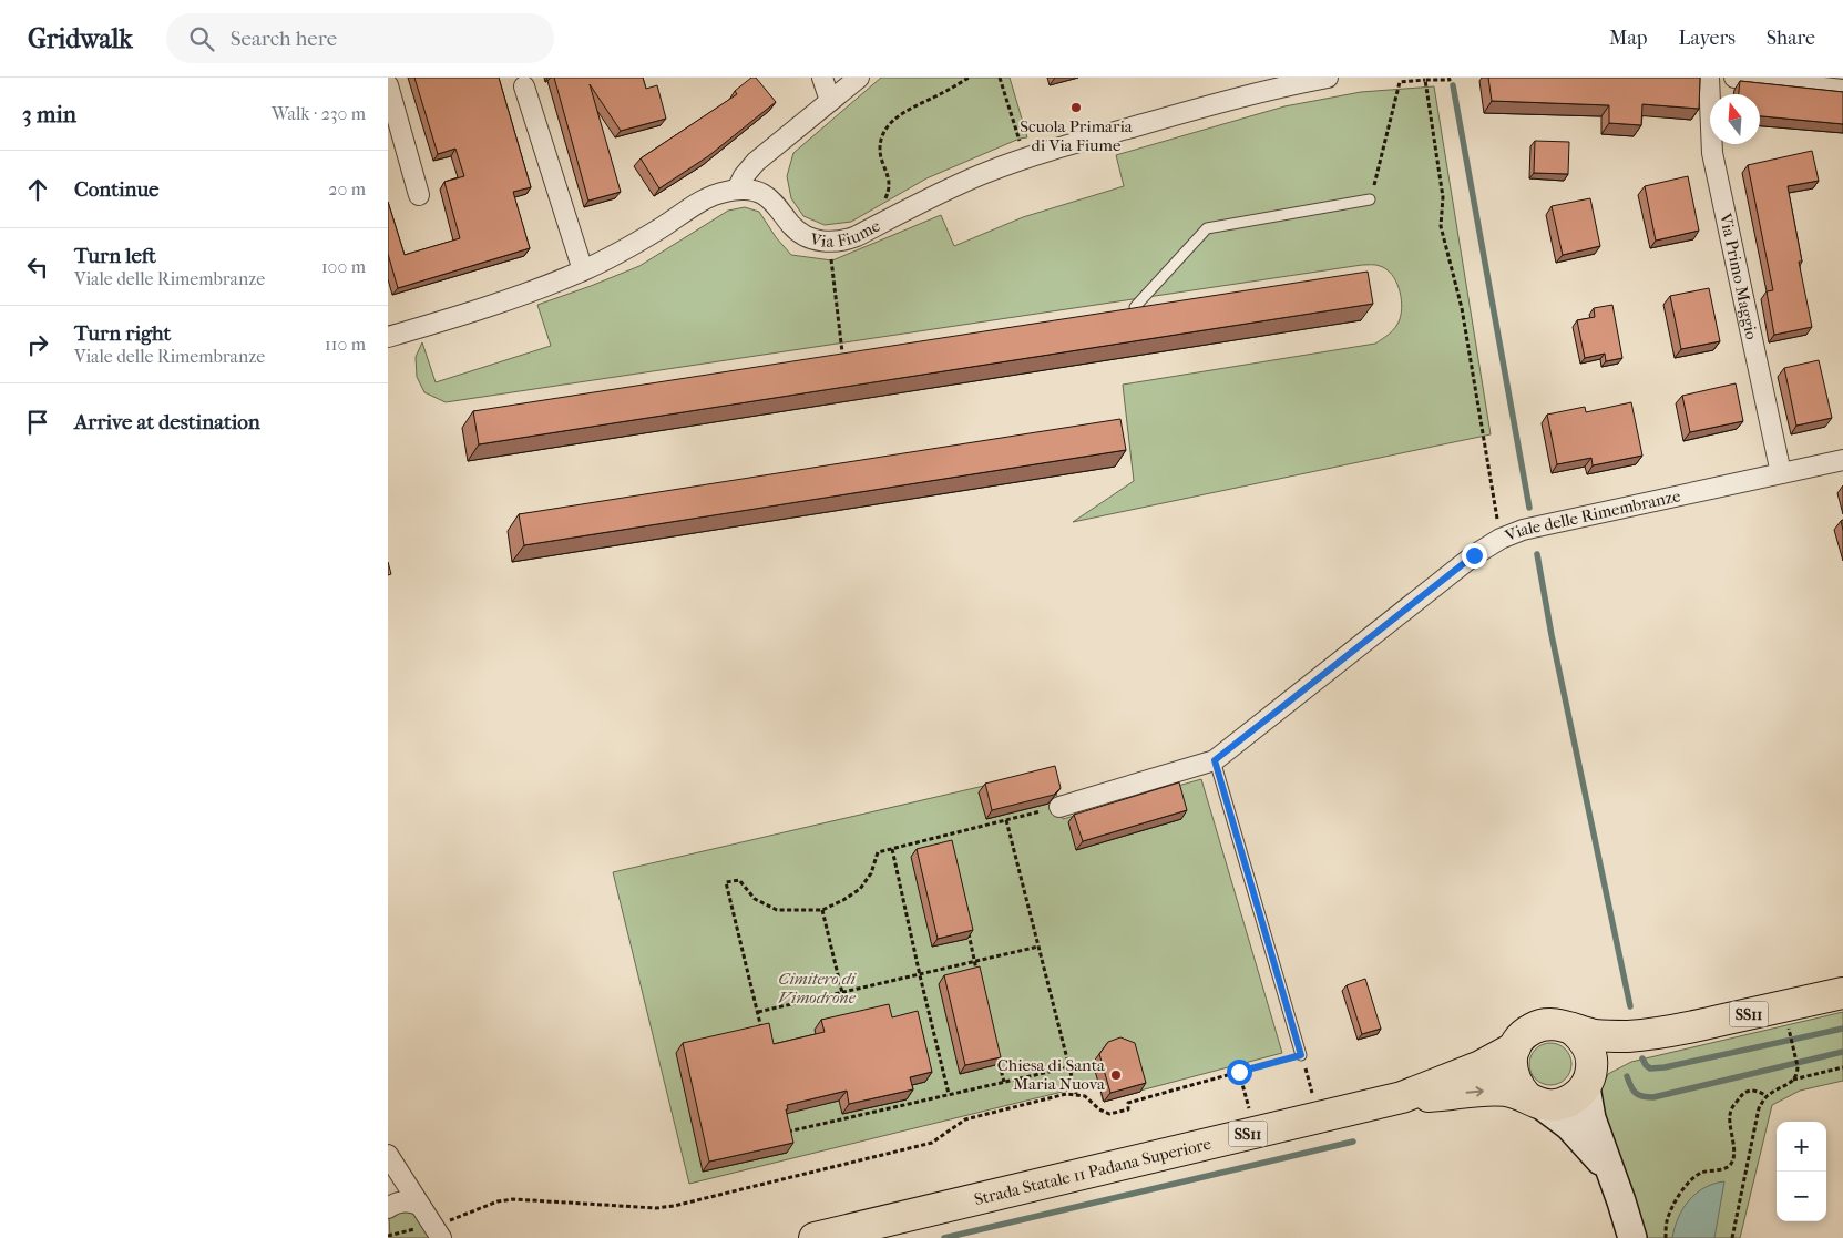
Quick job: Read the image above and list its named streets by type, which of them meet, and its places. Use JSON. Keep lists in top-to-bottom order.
{
  "streets": {
    "main road": ["SS11", "Strada Statale 11 Padana Superiore"],
    "street": ["Via Fiume", "Via Primo Maggio", "Viale delle Rimembranze"]
  },
  "crossings": [
    ["Via Primo Maggio", "Viale delle Rimembranze"]
  ],
  "parks": ["Cimitero di Vimodrone"],
  "places": ["Scuola Primaria di Via Fiume", "Chiesa di Santa Maria Nuova"],
  "north": "top",
  "page": {
    "header": "Gridwalk",
    "search": "Search here",
    "nav": ["Map", "Layers", "Share"],
    "heading": ["3 min", "Walk · 230 m"],
    "list": [
      ["Continue", "20 m"],
      ["Turn left", "Viale delle Rimembranze", "100 m"],
      ["Turn right", "Viale delle Rimembranze", "110 m"],
      "Arrive at destination"
    ],
    "map_buttons": ["+", "−"]
  }
}
